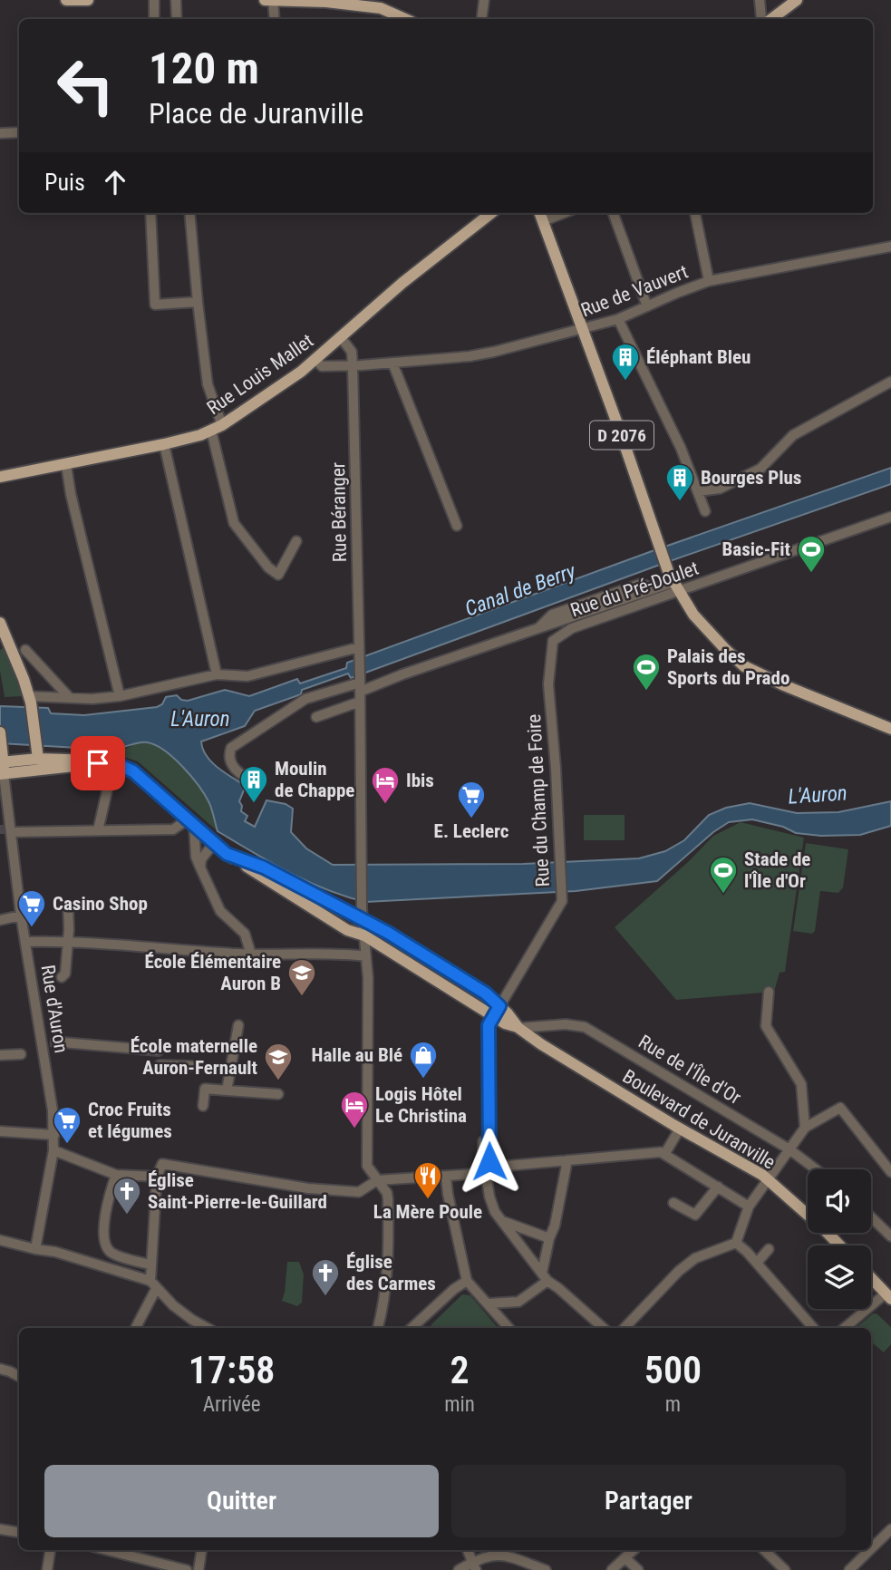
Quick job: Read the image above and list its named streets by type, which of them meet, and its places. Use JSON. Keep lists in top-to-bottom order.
{
  "streets": {
    "main road": ["Rue Louis Mallet", "D 2076", "Boulevard de Juranville"],
    "street": [
      "Rue de Vauvert",
      "Rue Béranger",
      "Rue du Pré-Doulet",
      "Rue du Champ de Foire",
      "Rue d'Auron",
      "Rue de l'Île d'Or"
    ]
  },
  "crossings": [
    ["Rue de Vauvert", "Rue Louis Mallet"],
    ["Rue de Vauvert", "D 2076"],
    ["Rue de Vauvert", "Rue Béranger"],
    ["Rue Louis Mallet", "Rue Béranger"],
    ["D 2076", "Rue du Pré-Doulet"],
    ["Rue Béranger", "Rue du Pré-Doulet"],
    ["Rue du Pré-Doulet", "Rue du Champ de Foire"],
    ["Rue du Champ de Foire", "Boulevard de Juranville"],
    ["Rue de l'Île d'Or", "Boulevard de Juranville"]
  ],
  "water": ["Canal de Berry", "L'Auron"],
  "places": {
    "building": ["Éléphant Bleu", "Bourges Plus", "Moulin de Chappe"],
    "sports": ["Basic-Fit", "Palais des Sports du Prado", "Stade de l'Île d'Or"],
    "hotel": ["Ibis", "Logis Hôtel Le Christina"],
    "supermarket": ["E. Leclerc", "Casino Shop", "Croc Fruits et légumes"],
    "school or university": ["École Élémentaire Auron B", "École maternelle Auron-Fernault"],
    "shop": ["Halle au Blé"],
    "restaurant": ["La Mère Poule"],
    "church": ["Église Saint-Pierre-le-Guillard", "Église des Carmes"]
  },
  "page": {
    "turn": ["120 m", "Place de Juranville"],
    "then": "Puis",
    "eta": [
      "17:58",
      "Arrivée",
      "2",
      "min",
      "500",
      "m"
    ],
    "buttons": ["Quitter", "Partager"]
  }
}
